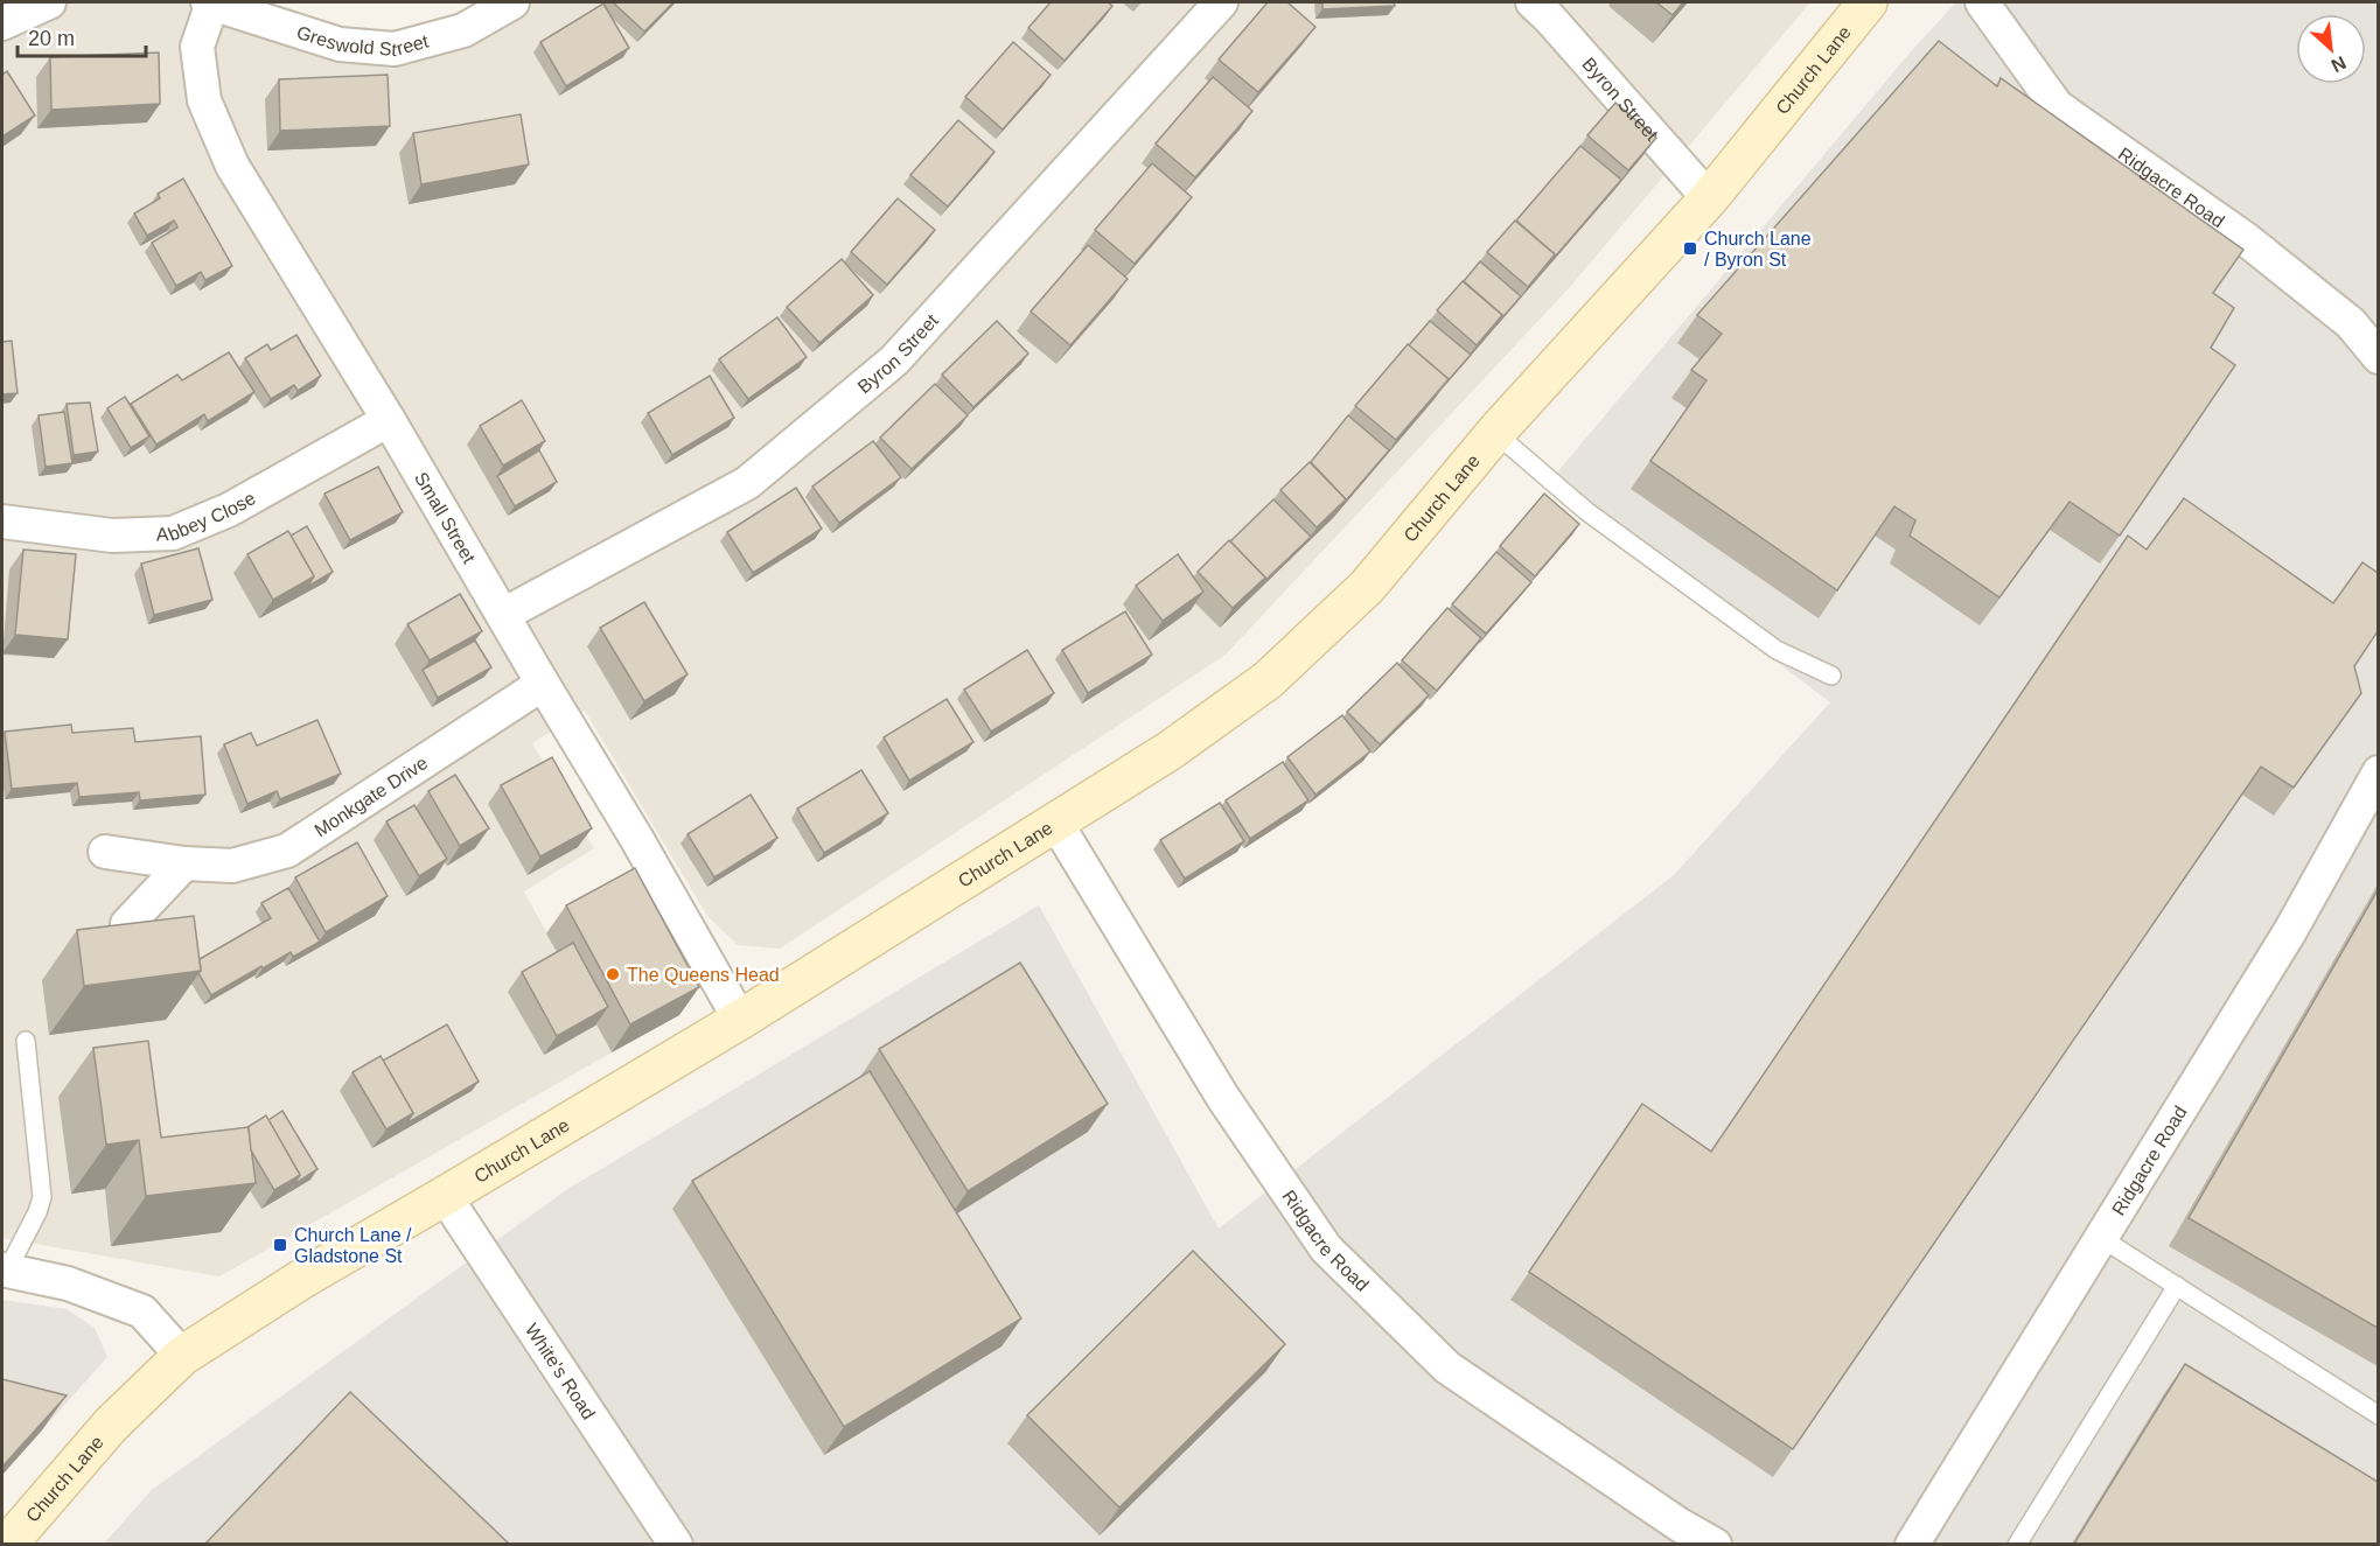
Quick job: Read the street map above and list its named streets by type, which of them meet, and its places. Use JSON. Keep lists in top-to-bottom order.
{
  "streets": {
    "main road": ["Church Lane"],
    "street": [
      "Greswold Street",
      "Byron Street",
      "Ridgacre Road",
      "Abbey Close",
      "Small Street",
      "Monkgate Drive",
      "White's Road"
    ]
  },
  "crossings": [
    ["Greswold Street", "Small Street"],
    ["Church Lane", "Byron Street"],
    ["Church Lane", "Ridgacre Road"],
    ["Church Lane", "Small Street"],
    ["Church Lane", "White's Road"],
    ["Byron Street", "Small Street"],
    ["Abbey Close", "Small Street"],
    ["Small Street", "Monkgate Drive"]
  ],
  "places": {
    "transit": ["Church Lane / Byron St", "Church Lane / Gladstone St"],
    "other": ["The Queens Head"]
  },
  "scale_bar": "20 m",
  "north": "bottom right"
}
